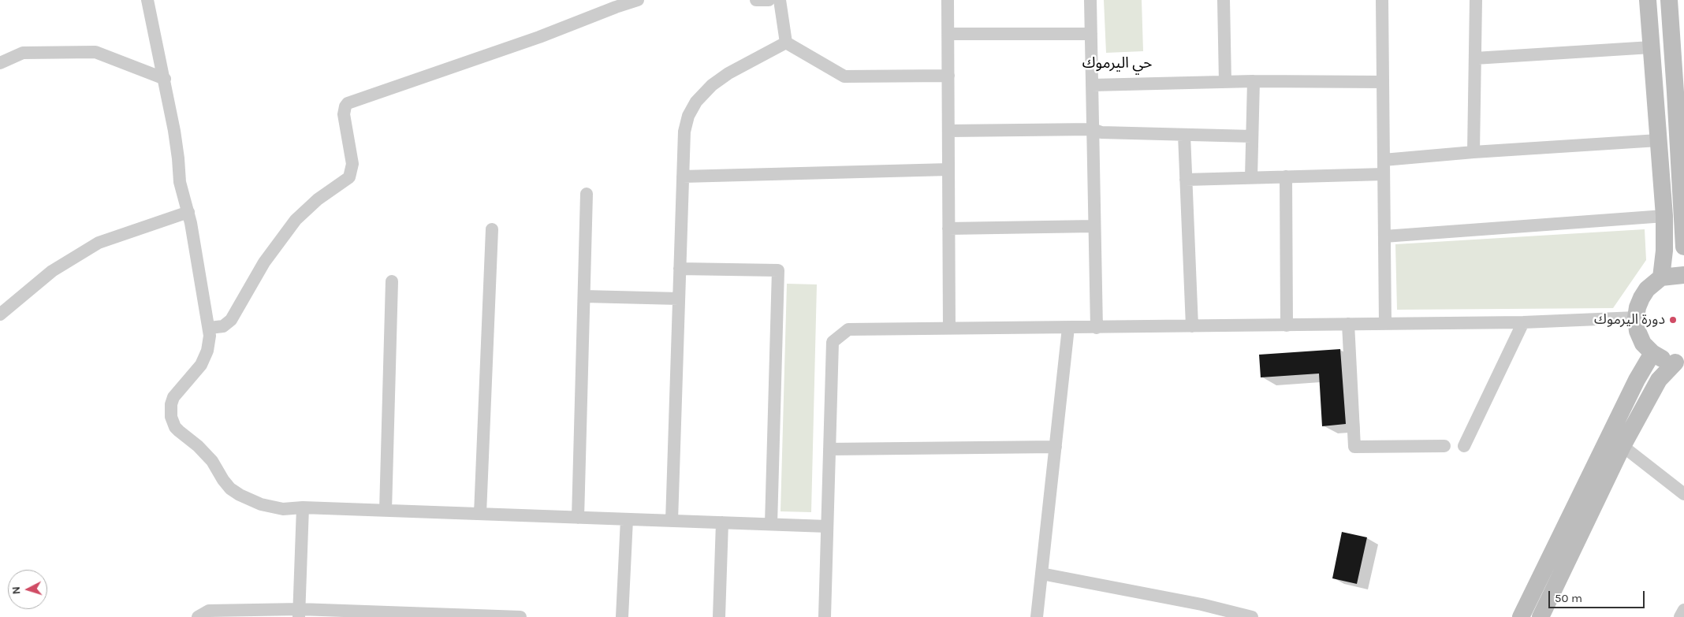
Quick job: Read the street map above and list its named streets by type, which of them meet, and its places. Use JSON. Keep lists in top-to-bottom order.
{
  "districts": ["حي اليرموك"],
  "places": ["دورة اليرموك"],
  "scale_bar": "50 m",
  "north": "left"
}
